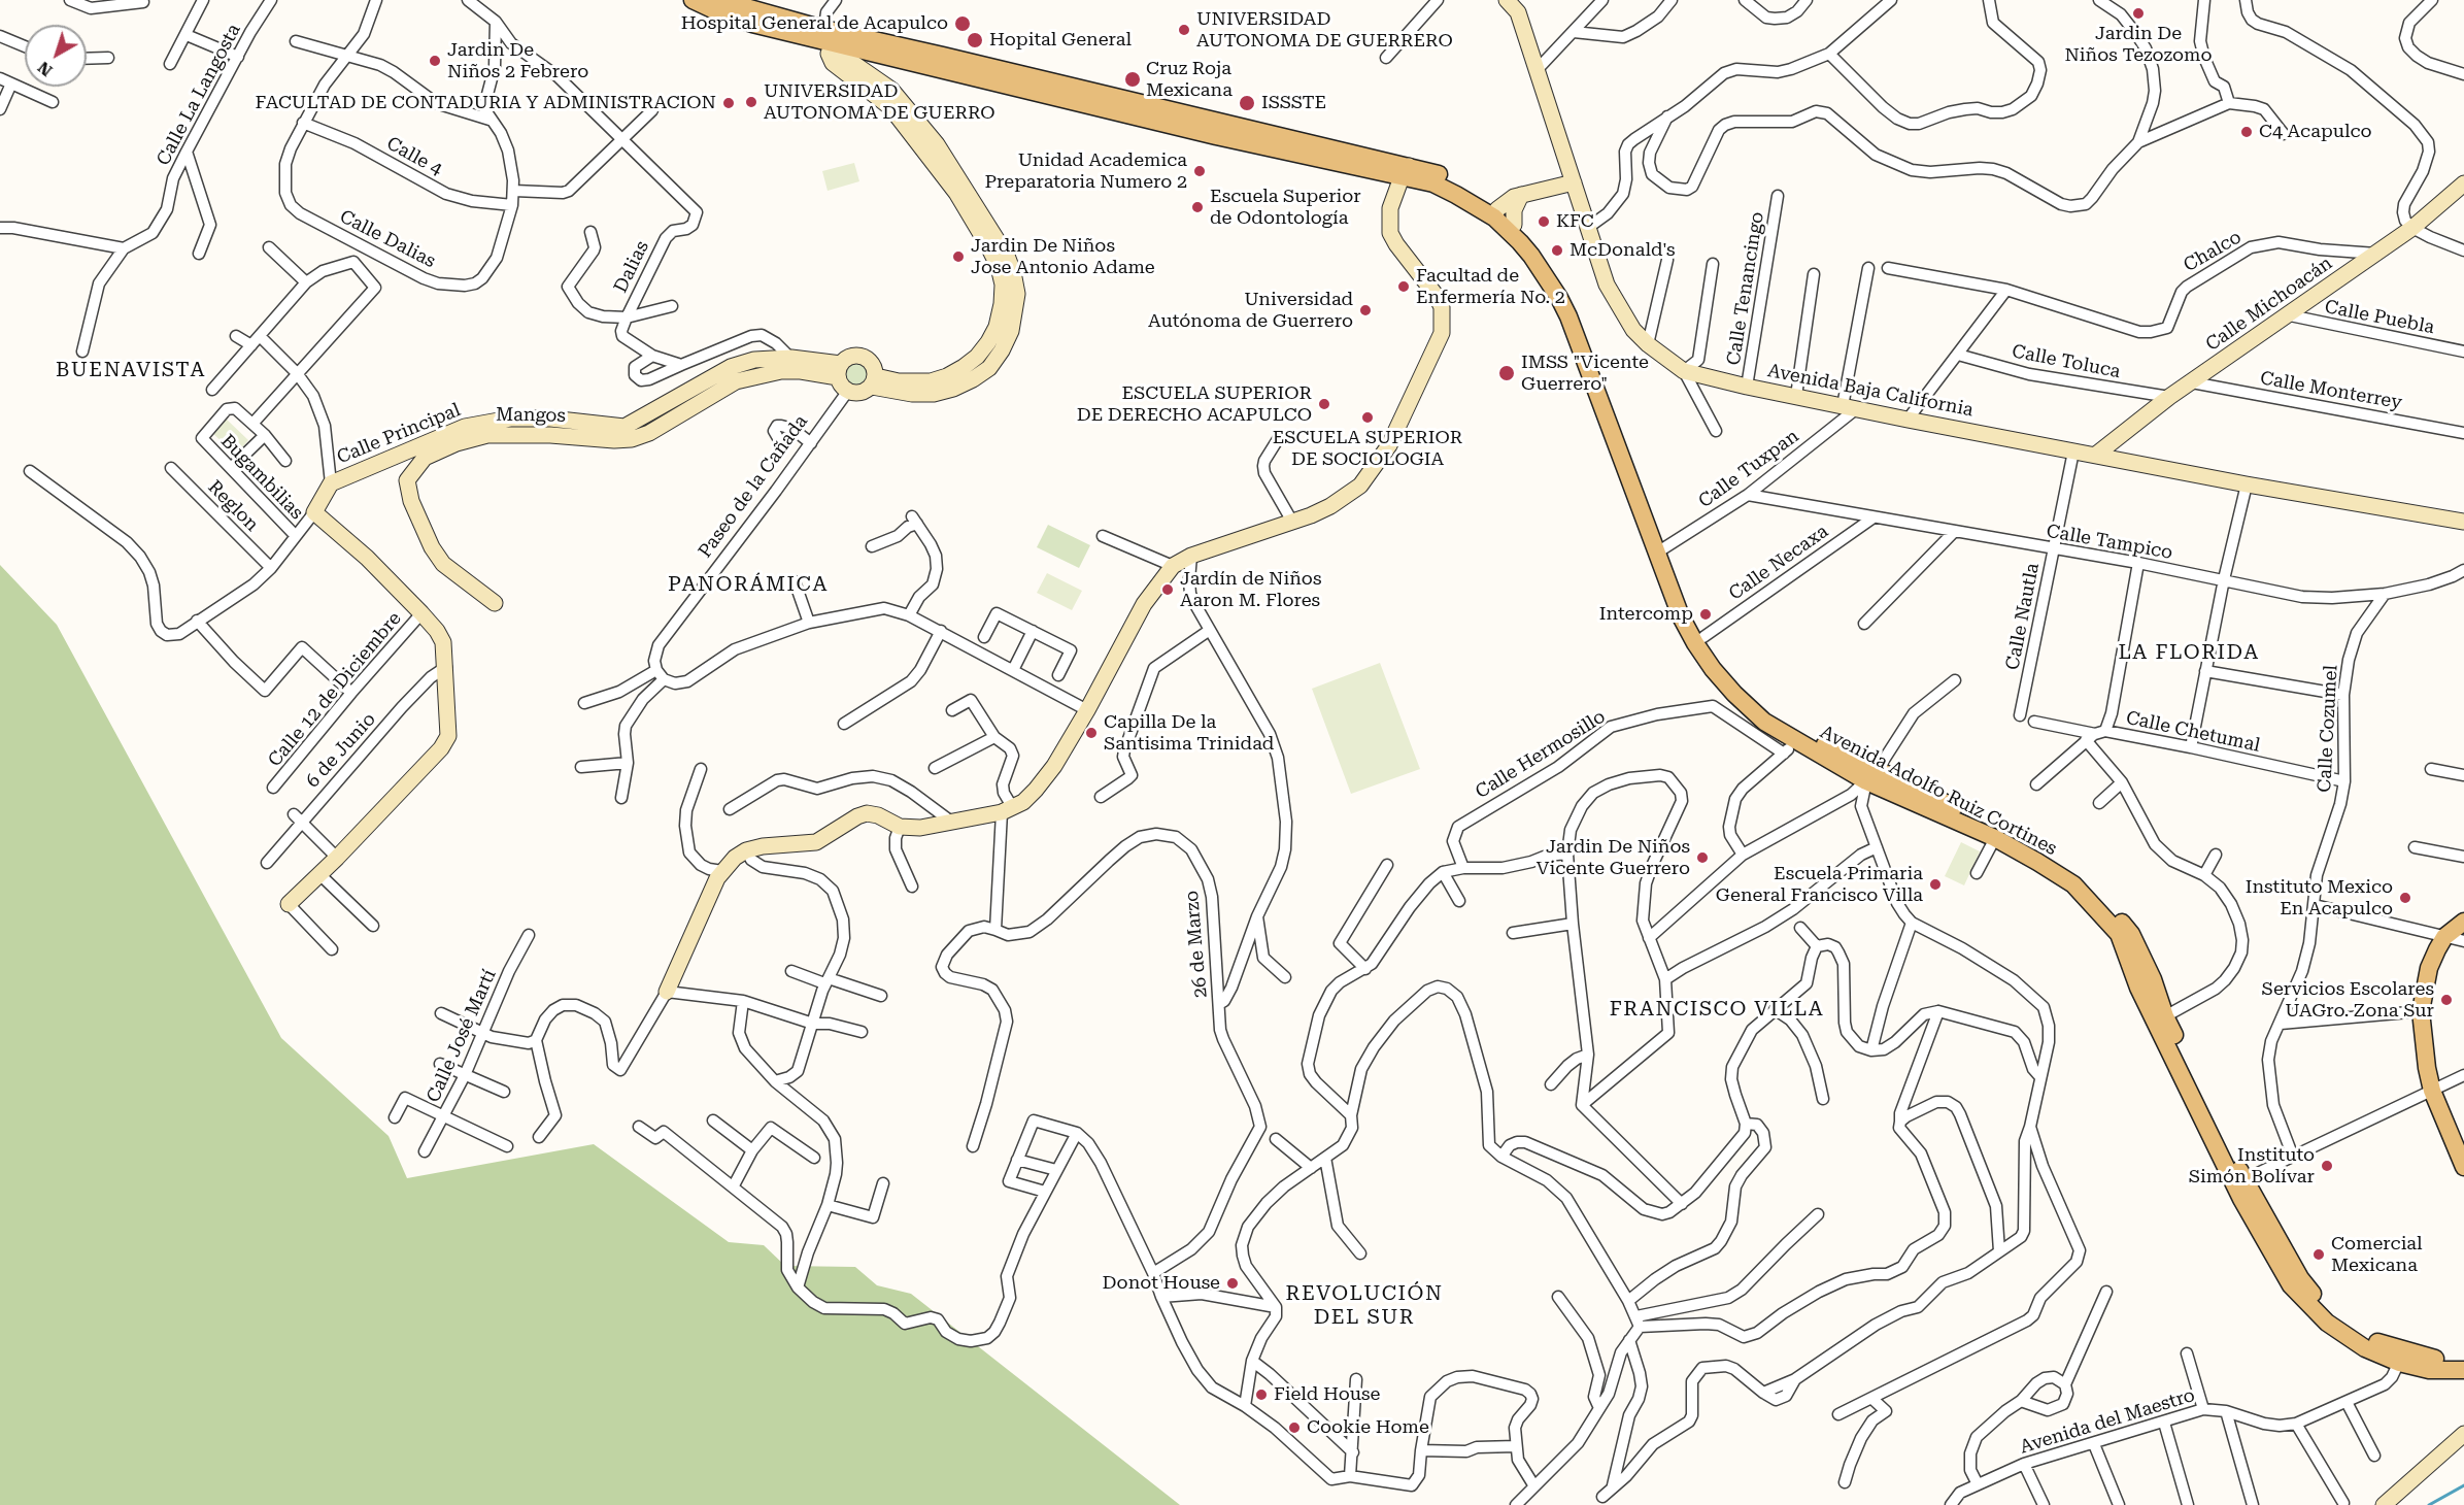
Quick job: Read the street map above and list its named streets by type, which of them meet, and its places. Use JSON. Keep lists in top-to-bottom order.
{
  "streets": {
    "main road": ["Avenida Adolfo Ruiz Cortines"],
    "street": [
      "Calle La Langosta",
      "Calle 4",
      "Calle Dalias",
      "Chalco",
      "Dalias",
      "Calle Tenancingo",
      "Calle Michoacán",
      "Calle Puebla",
      "Calle Toluca",
      "Avenida Baja California",
      "Calle Monterrey",
      "Mangos",
      "Calle Principal",
      "Calle Tuxpan",
      "Bugambilias",
      "Paseo de la Cañada",
      "Reglon",
      "Calle Tampico",
      "Calle Necaxa",
      "Calle Nautla",
      "Calle 12 de Diciembre",
      "Calle Cozumel",
      "Calle Chetumal",
      "6 de Junio",
      "Calle Hermosillo",
      "26 de Marzo",
      "Calle José Martí",
      "Avenida del Maestro"
    ]
  },
  "crossings": [
    ["Calle 4", "Calle Dalias"],
    ["Chalco", "Calle Michoacán"],
    ["Calle Tenancingo", "Avenida Baja California"],
    ["Calle Michoacán", "Calle Puebla"],
    ["Calle Michoacán", "Calle Toluca"],
    ["Calle Michoacán", "Avenida Baja California"],
    ["Calle Michoacán", "Calle Monterrey"],
    ["Avenida Baja California", "Calle Tuxpan"],
    ["Avenida Baja California", "Calle Nautla"],
    ["Mangos", "Calle Principal"],
    ["Calle Principal", "Bugambilias"],
    ["Calle Principal", "Paseo de la Cañada"],
    ["Calle Principal", "Reglon"],
    ["Calle Tuxpan", "Calle Tampico"],
    ["Calle Tuxpan", "Avenida Adolfo Ruiz Cortines"],
    ["Calle Tampico", "Calle Necaxa"],
    ["Calle Tampico", "Calle Nautla"],
    ["Calle Tampico", "Calle Cozumel"],
    ["Calle Necaxa", "Avenida Adolfo Ruiz Cortines"],
    ["Calle Cozumel", "Calle Chetumal"],
    ["Avenida Adolfo Ruiz Cortines", "Avenida del Maestro"]
  ],
  "districts": [
    "BUENAVISTA",
    "PANORÁMICA",
    "LA FLORIDA",
    "FRANCISCO VILLA",
    "REVOLUCIÓN DEL SUR"
  ],
  "places": [
    "Jardin De Niños Tezozomo",
    "Hospital General de Acapulco",
    "UNIVERSIDAD AUTONOMA DE GUERRERO",
    "Hopital General",
    "Jardin De Niños 2 Febrero",
    "Cruz Roja Mexicana",
    "UNIVERSIDAD AUTONOMA DE GUERRO",
    "FACULTAD DE CONTADURIA Y ADMINISTRACION",
    "ISSSTE",
    "C4 Acapulco",
    "Unidad Academica Preparatoria Numero 2",
    "Escuela Superior de Odontología",
    "KFC",
    "McDonald's",
    "Jardin De Niños Jose Antonio Adame",
    "Facultad de Enfermería No. 2",
    "Universidad Autónoma de Guerrero",
    "IMSS \"Vicente Guerrero\"",
    "ESCUELA SUPERIOR DE DERECHO ACAPULCO",
    "ESCUELA SUPERIOR DE SOCIOLOGIA",
    "Jardín de Niños Aaron M. Flores",
    "Intercomp",
    "Capilla De la Santisima Trinidad",
    "Jardin De Niños Vicente Guerrero",
    "Escuela Primaria General Francisco Villa",
    "Instituto Mexico En Acapulco",
    "Servicios Escolares UAGro. Zona Sur",
    "Instituto Simón Bolívar",
    "Comercial Mexicana",
    "Donot House",
    "Field House",
    "Cookie Home"
  ],
  "north": "bottom left"
}
